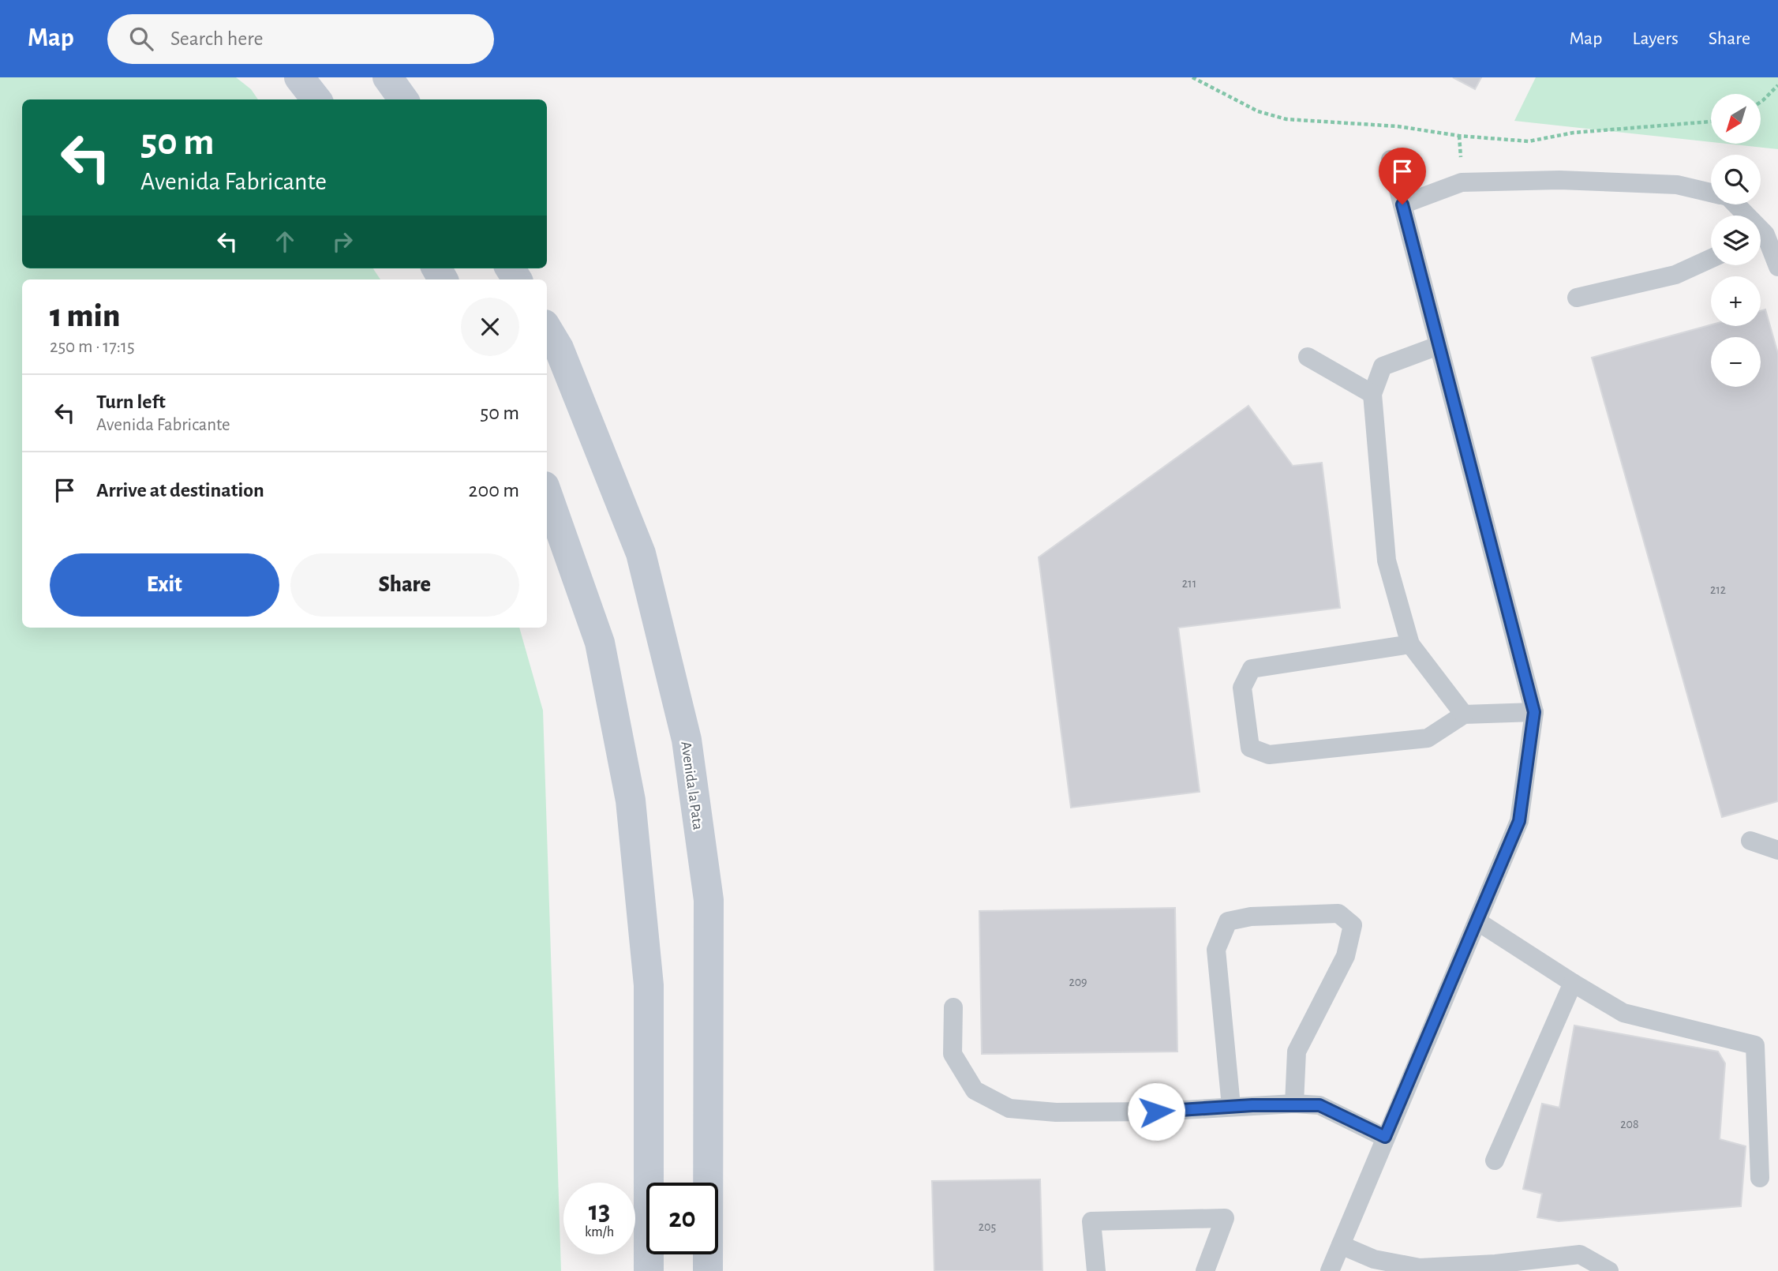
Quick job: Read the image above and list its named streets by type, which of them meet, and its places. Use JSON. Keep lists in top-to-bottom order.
{
  "streets": {
    "main road": ["Avenida la Pata"]
  },
  "house_numbers": [
    "211",
    "212",
    "209",
    "208",
    "205"
  ],
  "north": "bottom left",
  "page": {
    "header": "Map",
    "search": "Search here",
    "nav": ["Map", "Layers", "Share"],
    "map_buttons": ["+", "−"],
    "turn": ["50 m", "Avenida Fabricante"],
    "heading": ["1 min", "250 m · 17:15"],
    "list": [
      {
        "name": "Turn left",
        "note": "Avenida Fabricante",
        "value": "50 m"
      },
      {
        "name": "Arrive at destination",
        "value": "200 m"
      }
    ],
    "buttons": ["Exit", "Share"],
    "speed": "13 km/h",
    "limit": "20"
  }
}
